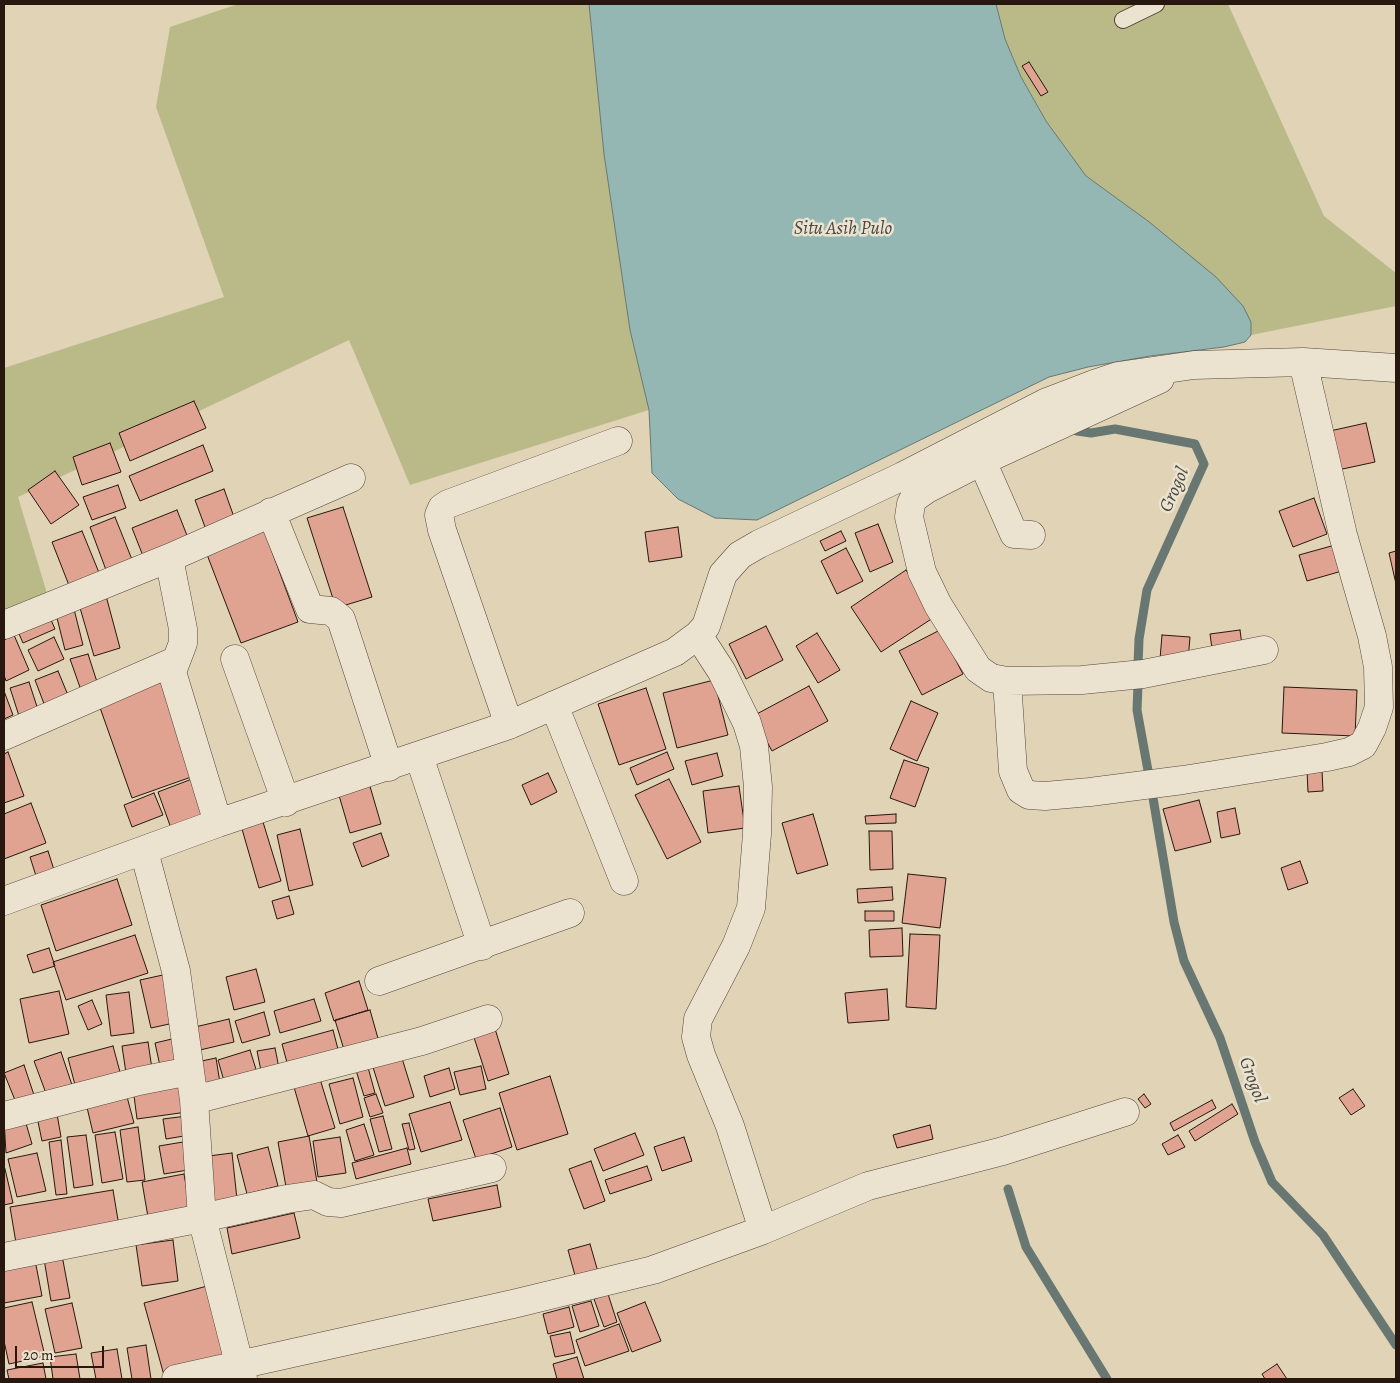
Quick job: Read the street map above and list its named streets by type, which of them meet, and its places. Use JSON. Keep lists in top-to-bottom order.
{
  "water": ["Situ Asih Pulo", "Grogol"],
  "scale_bar": "20 m"
}
